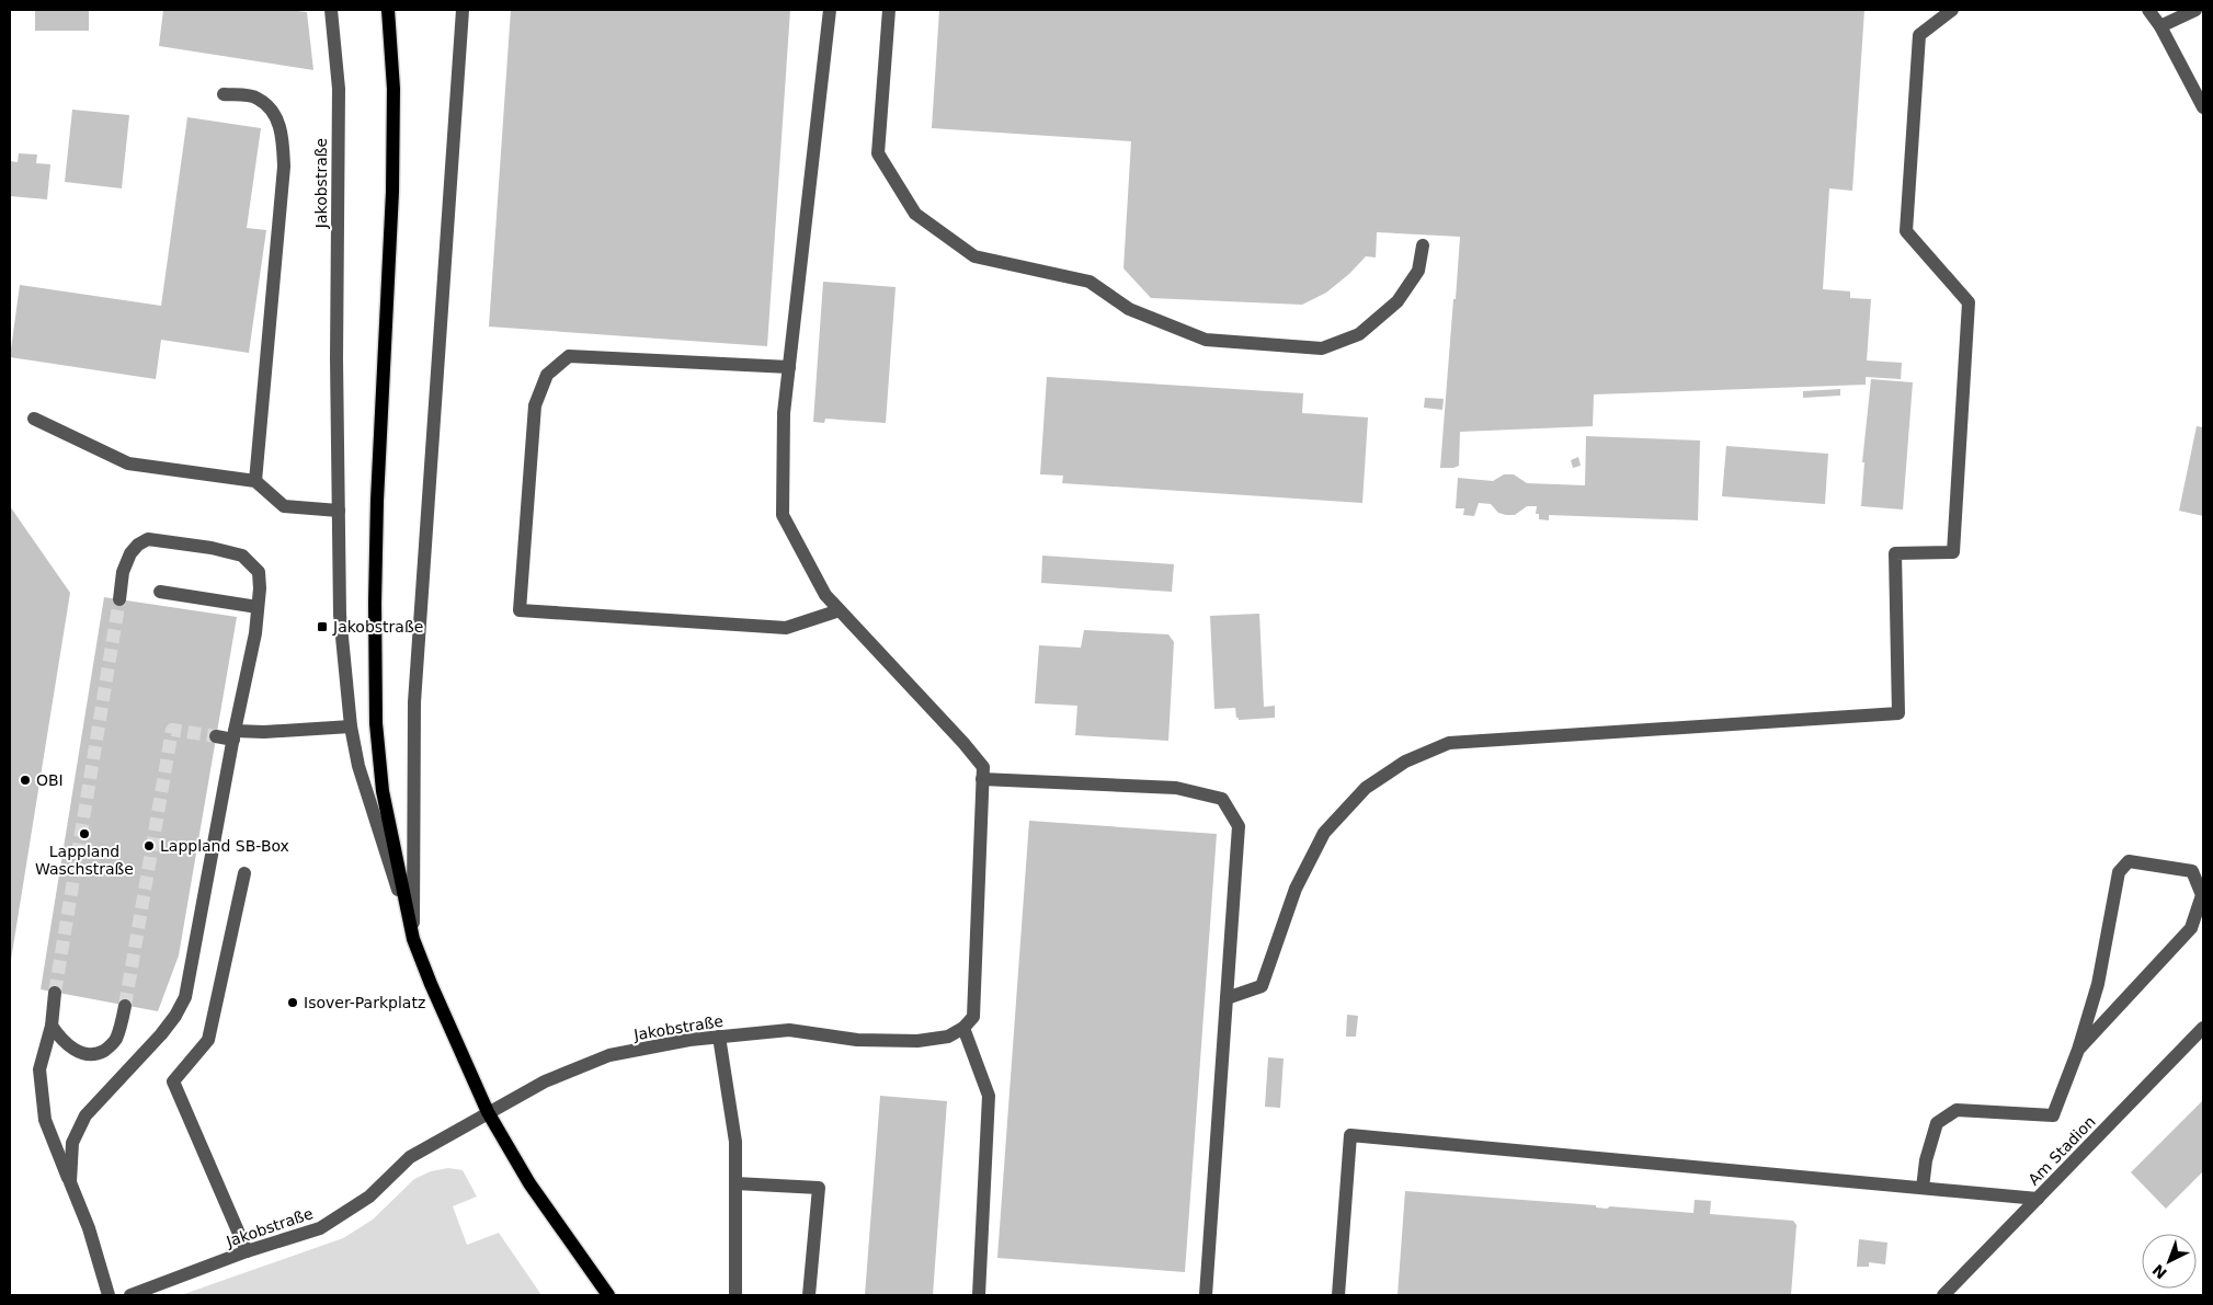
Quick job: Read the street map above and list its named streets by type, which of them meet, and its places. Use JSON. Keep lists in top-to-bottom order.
{
  "streets": {
    "main road": ["Jakobstraße"],
    "street": ["Am Stadion"]
  },
  "places": {
    "transit": ["Jakobstraße"],
    "other": [
      "OBI",
      "Lappland Waschstraße",
      "Lappland SB-Box",
      "Isover-Parkplatz"
    ]
  },
  "north": "bottom left"
}
